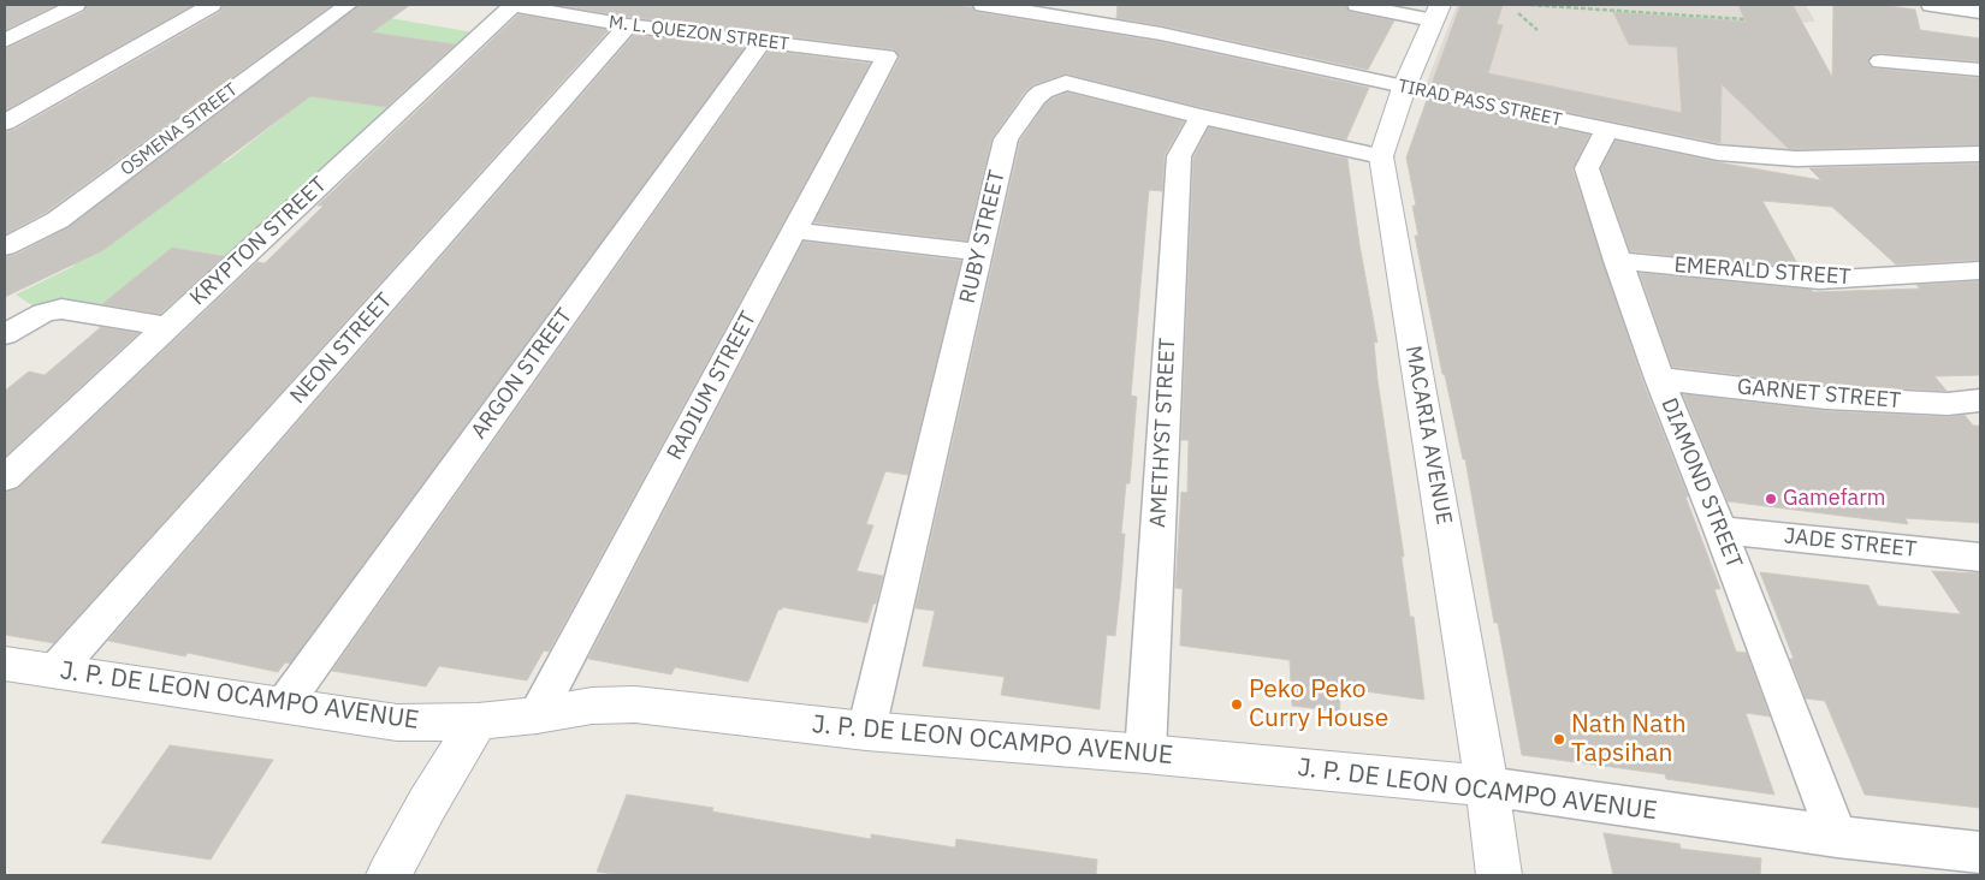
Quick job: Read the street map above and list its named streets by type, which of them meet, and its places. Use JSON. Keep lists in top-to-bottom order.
{
  "streets": {
    "street": [
      "M. L. QUEZON STREET",
      "TIRAD PASS STREET",
      "OSMENA STREET",
      "RUBY STREET",
      "KRYPTON STREET",
      "EMERALD STREET",
      "NEON STREET",
      "ARGON STREET",
      "RADIUM STREET",
      "GARNET STREET",
      "AMETHYST STREET",
      "MACARIA AVENUE",
      "DIAMOND STREET",
      "JADE STREET",
      "J. P. DE LEON OCAMPO AVENUE"
    ]
  },
  "crossings": [
    ["M. L. QUEZON STREET", "KRYPTON STREET"],
    ["M. L. QUEZON STREET", "NEON STREET"],
    ["M. L. QUEZON STREET", "ARGON STREET"],
    ["M. L. QUEZON STREET", "RADIUM STREET"],
    ["TIRAD PASS STREET", "MACARIA AVENUE"],
    ["TIRAD PASS STREET", "DIAMOND STREET"],
    ["RUBY STREET", "AMETHYST STREET"],
    ["RUBY STREET", "MACARIA AVENUE"],
    ["RUBY STREET", "J. P. DE LEON OCAMPO AVENUE"],
    ["EMERALD STREET", "DIAMOND STREET"],
    ["NEON STREET", "J. P. DE LEON OCAMPO AVENUE"],
    ["ARGON STREET", "J. P. DE LEON OCAMPO AVENUE"],
    ["RADIUM STREET", "J. P. DE LEON OCAMPO AVENUE"],
    ["GARNET STREET", "DIAMOND STREET"],
    ["AMETHYST STREET", "J. P. DE LEON OCAMPO AVENUE"],
    ["MACARIA AVENUE", "J. P. DE LEON OCAMPO AVENUE"],
    ["DIAMOND STREET", "JADE STREET"],
    ["DIAMOND STREET", "J. P. DE LEON OCAMPO AVENUE"]
  ],
  "places": ["Gamefarm", "Peko Peko Curry House", "Nath Nath Tapsihan"]
}
